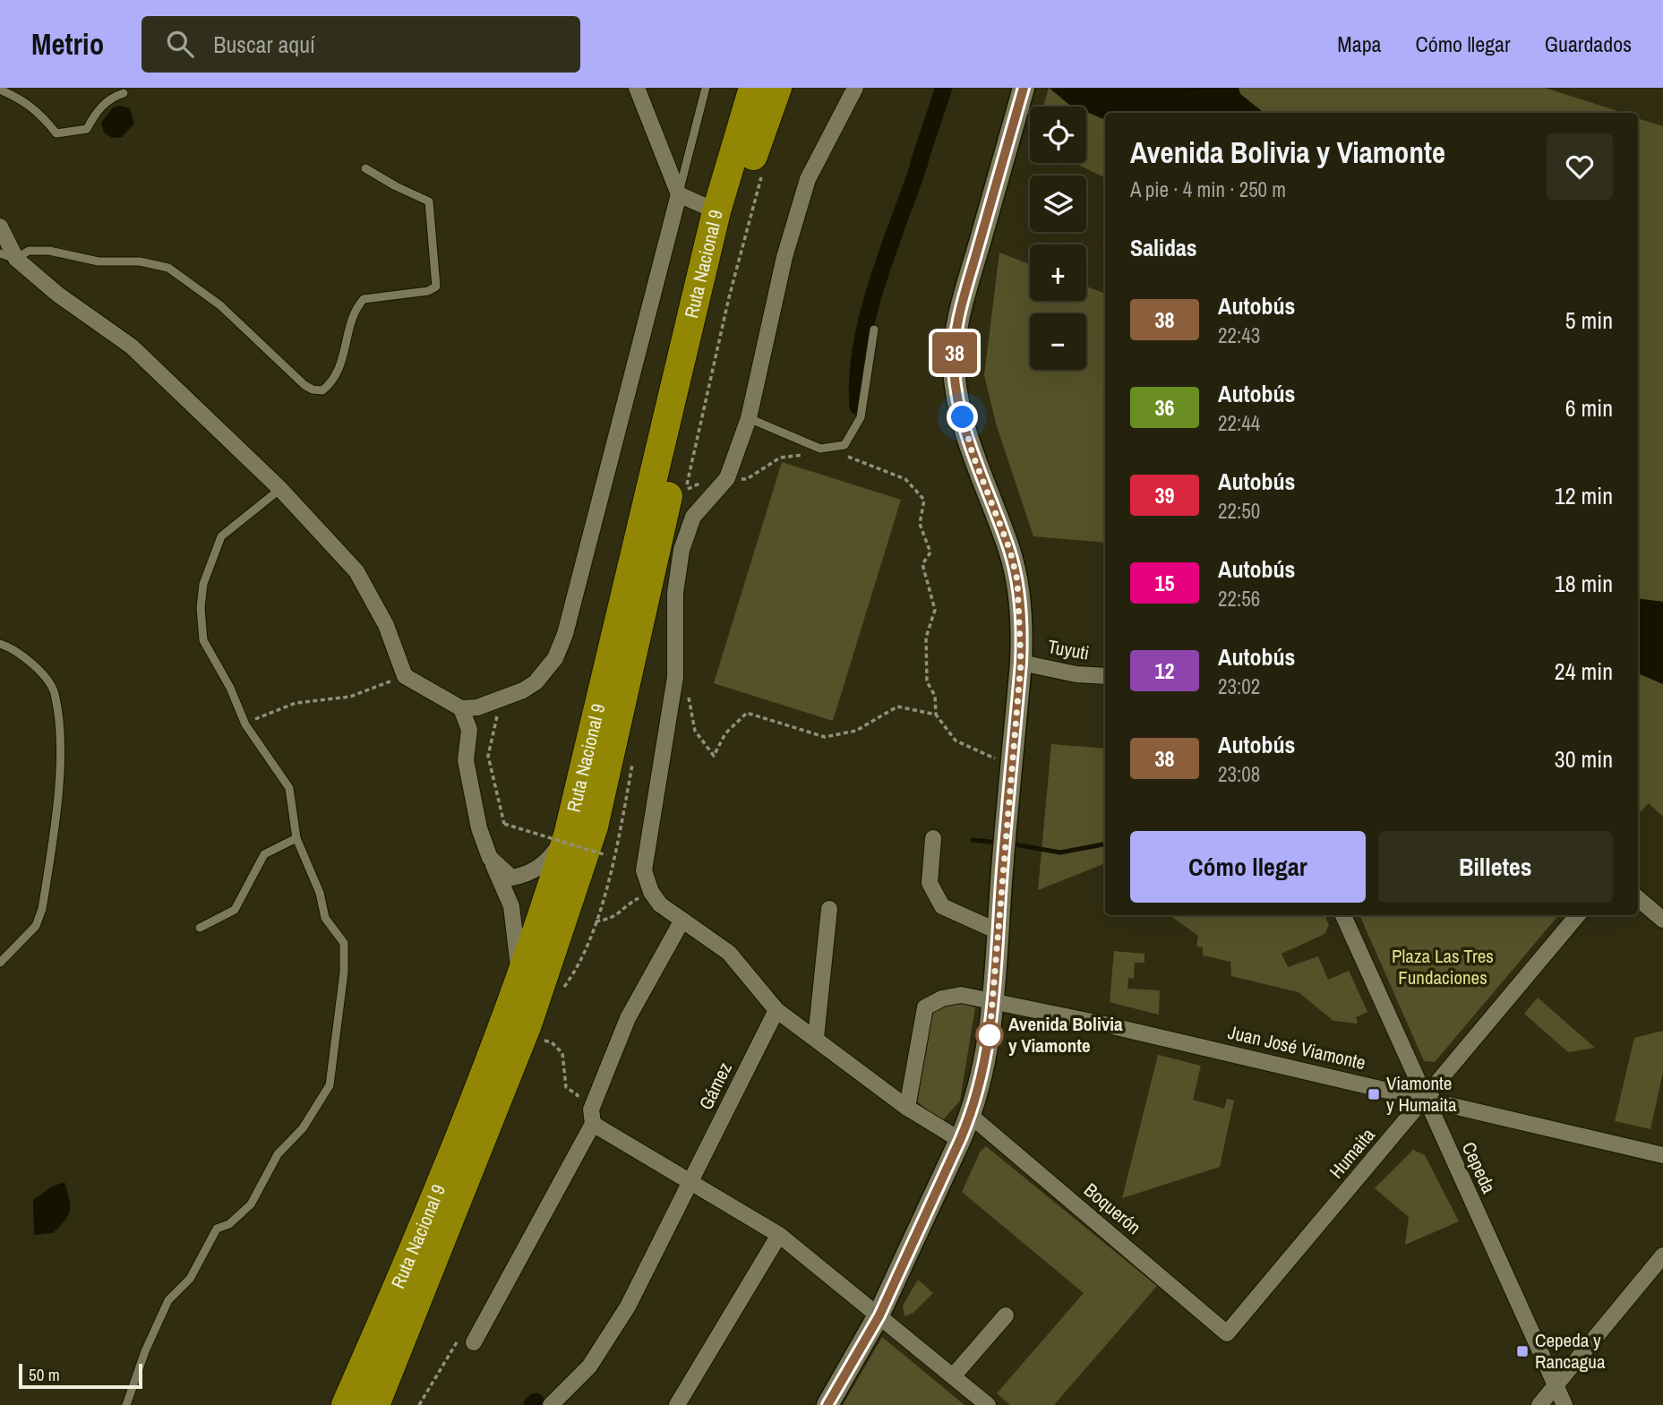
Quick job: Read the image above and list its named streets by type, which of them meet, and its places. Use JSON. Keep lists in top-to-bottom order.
{
  "streets": {
    "highway": ["Ruta Nacional 9"],
    "street": [
      "Tuyuti",
      "Juan José Viamonte",
      "Gámez",
      "Humaita",
      "Cepeda",
      "Boquerón"
    ]
  },
  "crossings": [
    ["Juan José Viamonte", "Humaita"],
    ["Juan José Viamonte", "Cepeda"],
    ["Humaita", "Cepeda"],
    ["Humaita", "Boquerón"]
  ],
  "parks": ["Plaza Las Tres Fundaciones"],
  "places": {
    "other": ["Avenida Bolivia y Viamonte"],
    "transit": ["Viamonte y Humaita", "Cepeda y Rancagua"]
  },
  "lines": ["bus line 38"],
  "scale_bar": "50 m",
  "page": {
    "header": "Metrio",
    "search": "Buscar aquí",
    "nav": ["Mapa", "Cómo llegar", "Guardados"],
    "on_map": "38",
    "map_buttons": ["+", "−"],
    "heading": [
      ["Avenida Bolivia y Viamonte", "A pie · 4 min · 250 m"],
      "Salidas"
    ],
    "list": [
      {
        "mark": "38",
        "name": "Autobús",
        "note": "22:43",
        "value": "5 min"
      },
      {
        "mark": "36",
        "name": "Autobús",
        "note": "22:44",
        "value": "6 min"
      },
      {
        "mark": "39",
        "name": "Autobús",
        "note": "22:50",
        "value": "12 min"
      },
      {
        "mark": "15",
        "name": "Autobús",
        "note": "22:56",
        "value": "18 min"
      },
      {
        "mark": "12",
        "name": "Autobús",
        "note": "23:02",
        "value": "24 min"
      },
      {
        "mark": "38",
        "name": "Autobús",
        "note": "23:08",
        "value": "30 min"
      }
    ],
    "buttons": ["Cómo llegar", "Billetes"],
    "scale": "50 m"
  }
}
